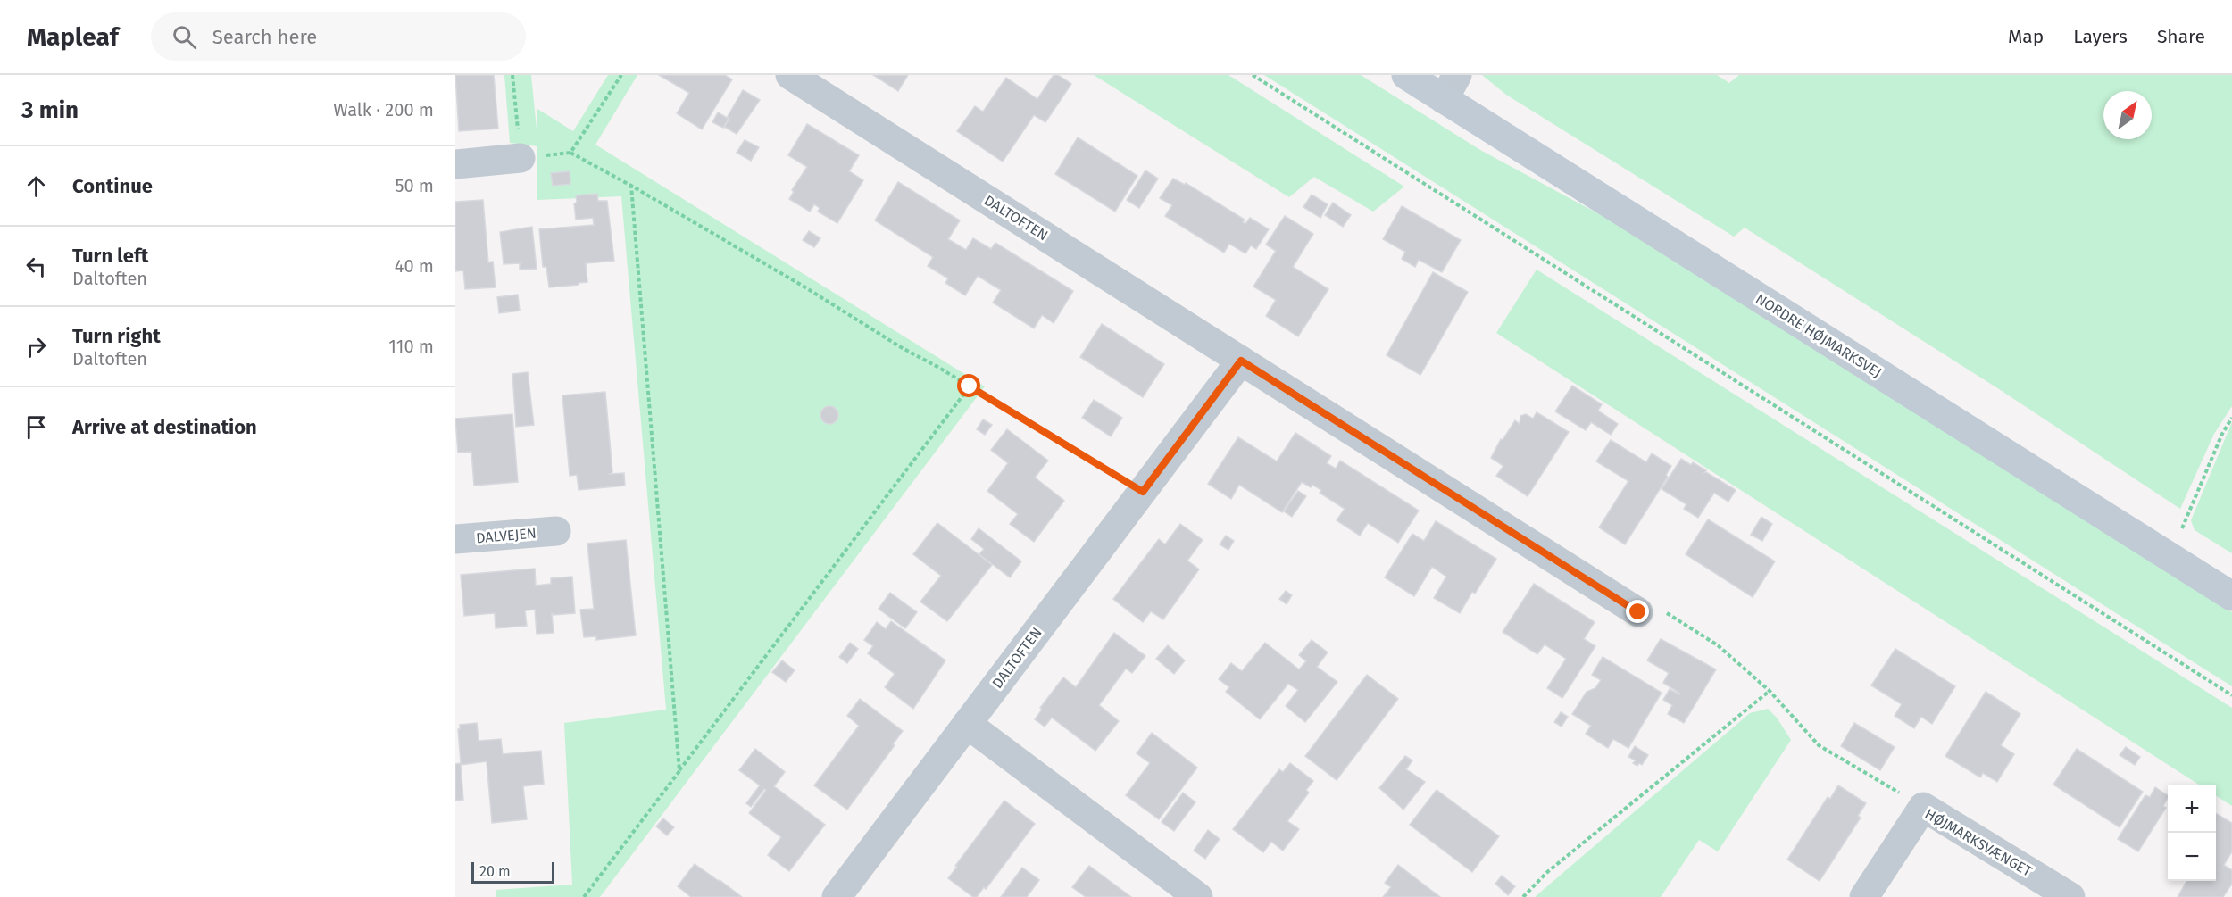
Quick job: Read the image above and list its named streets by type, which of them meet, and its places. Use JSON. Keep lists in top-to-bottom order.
{
  "streets": {
    "street": [
      "DALTOFTEN",
      "NORDRE HØJMARKSVEJ",
      "DALVEJEN",
      "HØJMARKSVÆNGET"
    ]
  },
  "scale_bar": "20 m",
  "north": "top right",
  "page": {
    "header": "Mapleaf",
    "search": "Search here",
    "nav": ["Map", "Layers", "Share"],
    "heading": ["3 min", "Walk · 200 m"],
    "list": [
      ["Continue", "50 m"],
      ["Turn left", "Daltoften", "40 m"],
      ["Turn right", "Daltoften", "110 m"],
      "Arrive at destination"
    ],
    "map_buttons": ["+", "−"],
    "scale": "20 m"
  }
}
